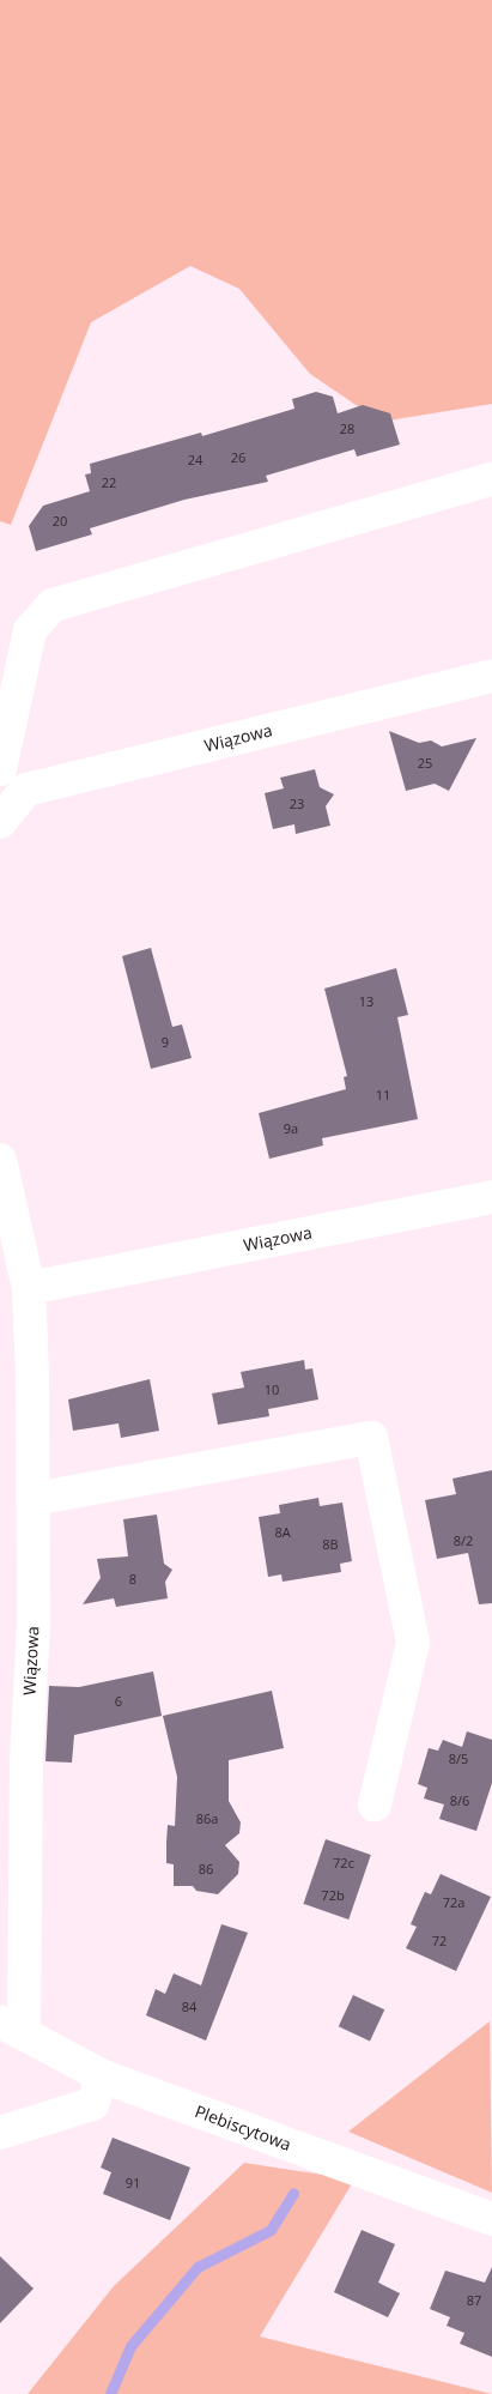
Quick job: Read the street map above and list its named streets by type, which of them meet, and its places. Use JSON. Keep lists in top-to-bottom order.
{
  "streets": {
    "street": ["Wiązowa", "Plebiscytowa"]
  },
  "crossings": [
    ["Wiązowa", "Plebiscytowa"]
  ],
  "house_numbers": [
    "28",
    "26",
    "24",
    "22",
    "20",
    "25",
    "23",
    "13",
    "9",
    "11",
    "9a",
    "10",
    "8A",
    "8/2",
    "8B",
    "8",
    "6",
    "8/5",
    "8/6",
    "86a",
    "72c",
    "86",
    "72b",
    "72a",
    "72",
    "84",
    "91",
    "87"
  ]
}
